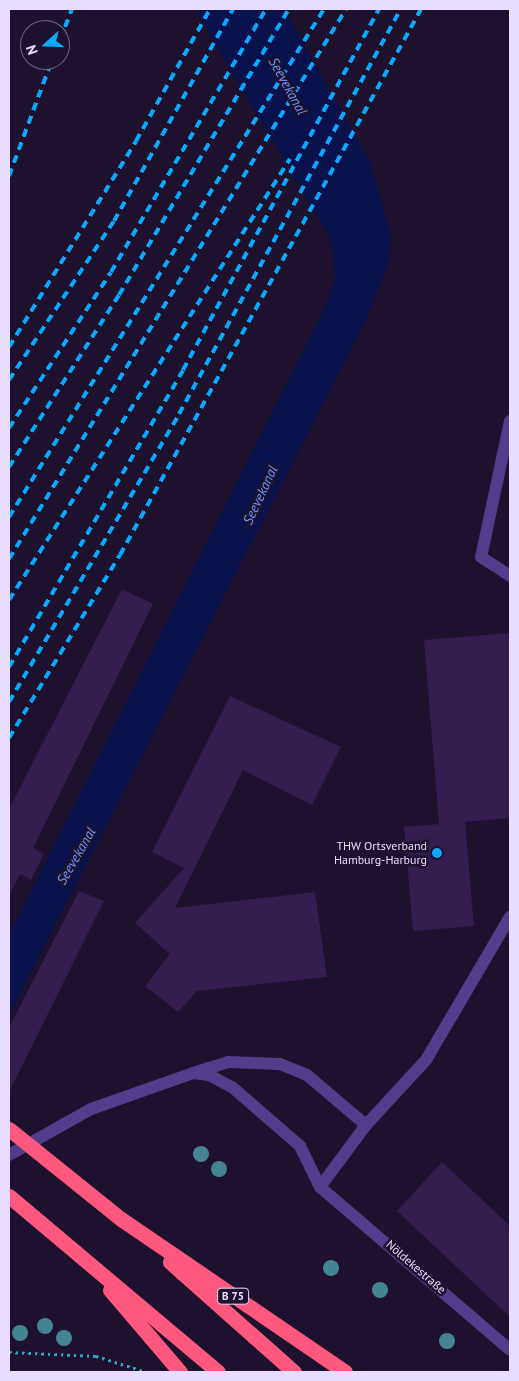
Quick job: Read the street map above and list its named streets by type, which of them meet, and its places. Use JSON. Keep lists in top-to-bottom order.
{
  "streets": {
    "highway": ["B 75"],
    "street": ["Nöldekestraße"]
  },
  "water": ["Seevekanal"],
  "places": ["THW Ortsverband Hamburg-Harburg"],
  "north": "left"
}
